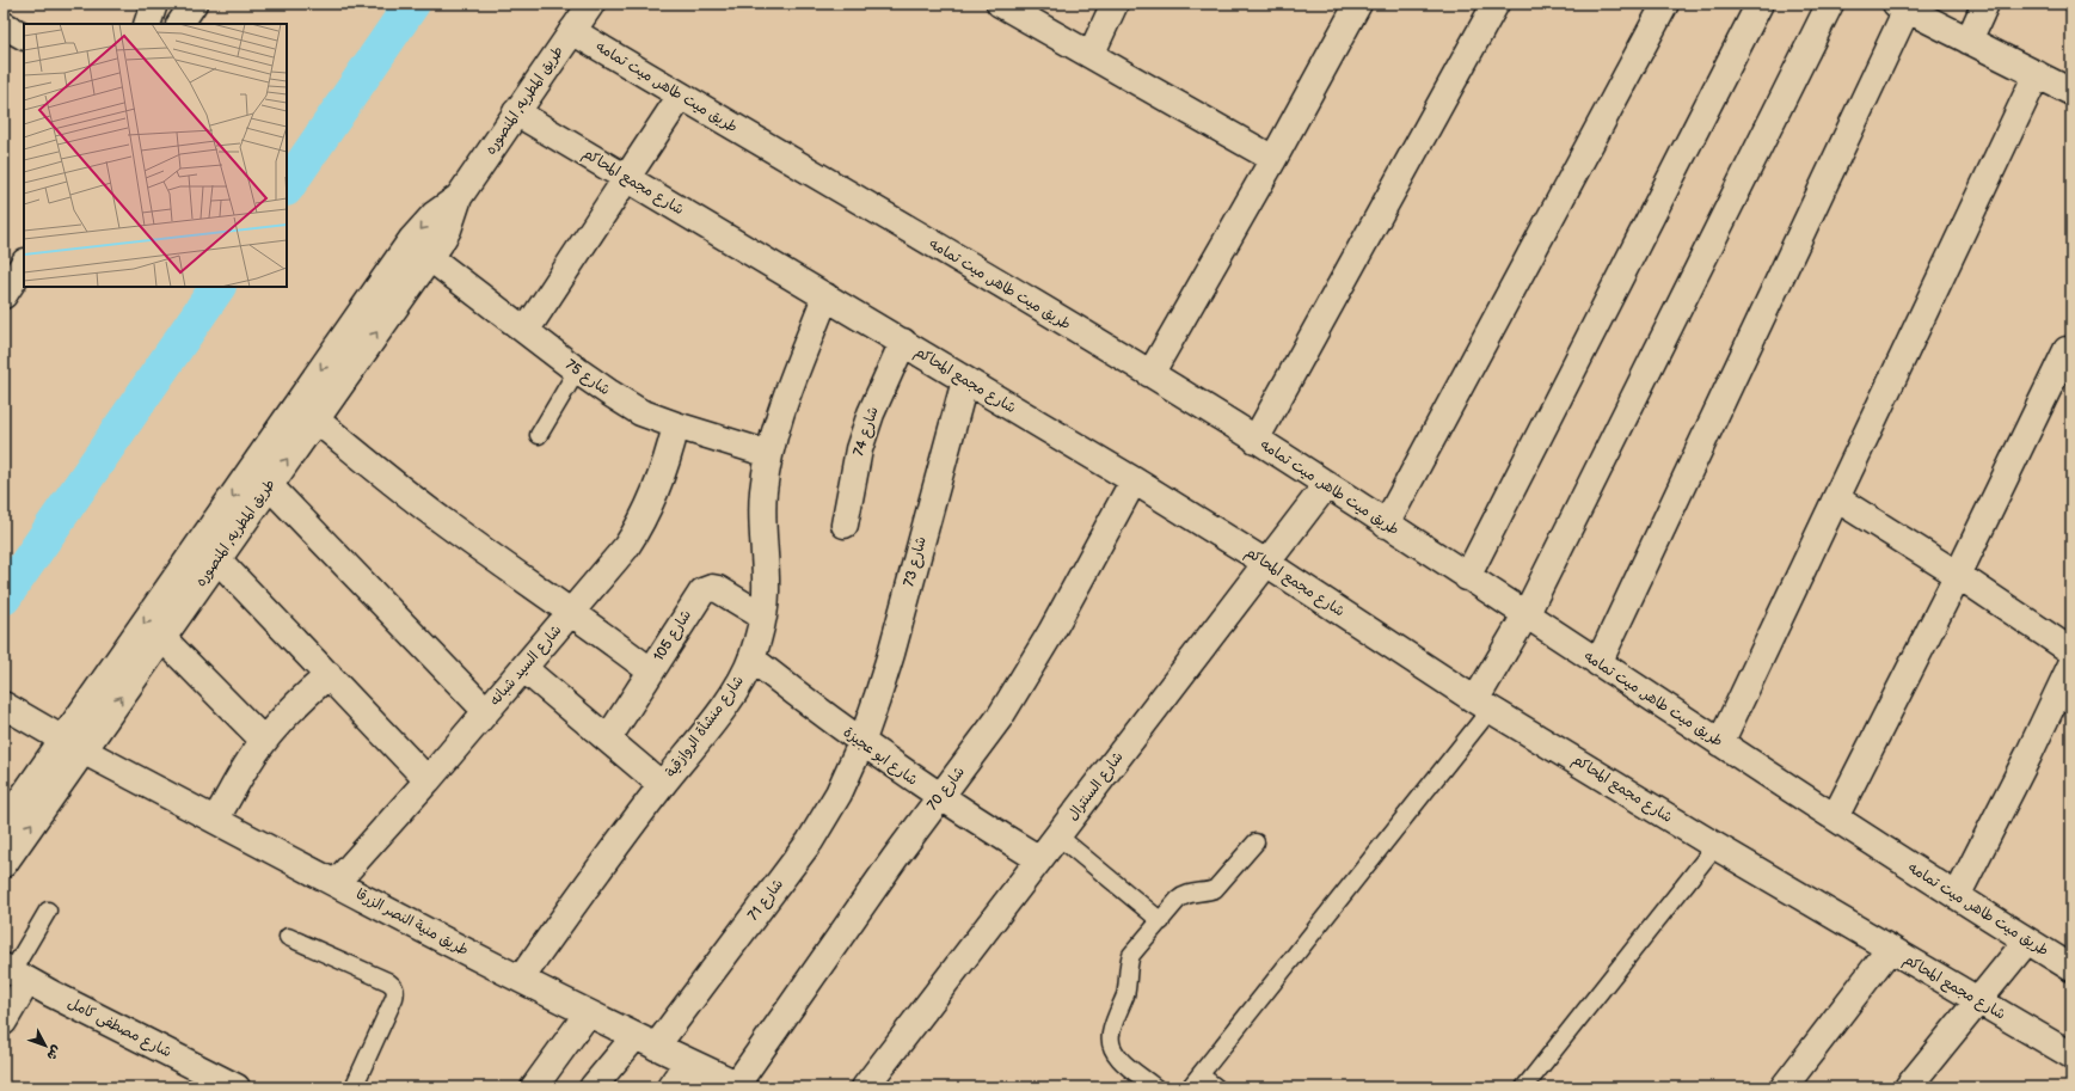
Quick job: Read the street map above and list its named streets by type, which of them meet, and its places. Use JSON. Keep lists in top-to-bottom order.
{
  "streets": {
    "street": [
      "طريق ميت طاهر, ميت تمامه",
      "طريق المطريه, المنصوره",
      "شارع مجمع المحاكم",
      "شارع 75",
      "شارع 74",
      "شارع 73",
      "شارع 105",
      "شارع السيد شبانه",
      "شارع منشأة الروازقية",
      "شارع ابو عجيزة",
      "شارع السنترال",
      "شارع 70",
      "شارع 71",
      "طريق منية النصر الزرقا",
      "شارع مصطفى كامل"
    ]
  },
  "crossings": [
    ["طريق ميت طاهر, ميت تمامه", "طريق المطريه, المنصوره"],
    ["طريق ميت طاهر, ميت تمامه", "شارع السنترال"],
    ["طريق المطريه, المنصوره", "شارع مجمع المحاكم"],
    ["طريق المطريه, المنصوره", "شارع 75"],
    ["طريق المطريه, المنصوره", "طريق منية النصر الزرقا"],
    ["شارع مجمع المحاكم", "شارع 74"],
    ["شارع مجمع المحاكم", "شارع 73"],
    ["شارع مجمع المحاكم", "شارع منشأة الروازقية"],
    ["شارع مجمع المحاكم", "شارع السنترال"],
    ["شارع مجمع المحاكم", "شارع 70"],
    ["شارع 75", "شارع السيد شبانه"],
    ["شارع 75", "شارع منشأة الروازقية"],
    ["شارع 73", "شارع ابو عجيزة"],
    ["شارع 73", "شارع 71"],
    ["شارع 105", "شارع منشأة الروازقية"],
    ["شارع السيد شبانه", "طريق منية النصر الزرقا"],
    ["شارع منشأة الروازقية", "شارع ابو عجيزة"],
    ["شارع منشأة الروازقية", "طريق منية النصر الزرقا"],
    ["شارع ابو عجيزة", "شارع السنترال"],
    ["شارع ابو عجيزة", "شارع 70"],
    ["شارع ابو عجيزة", "شارع 71"],
    ["شارع 70", "طريق منية النصر الزرقا"],
    ["شارع 71", "طريق منية النصر الزرقا"]
  ],
  "north": "bottom right"
}
